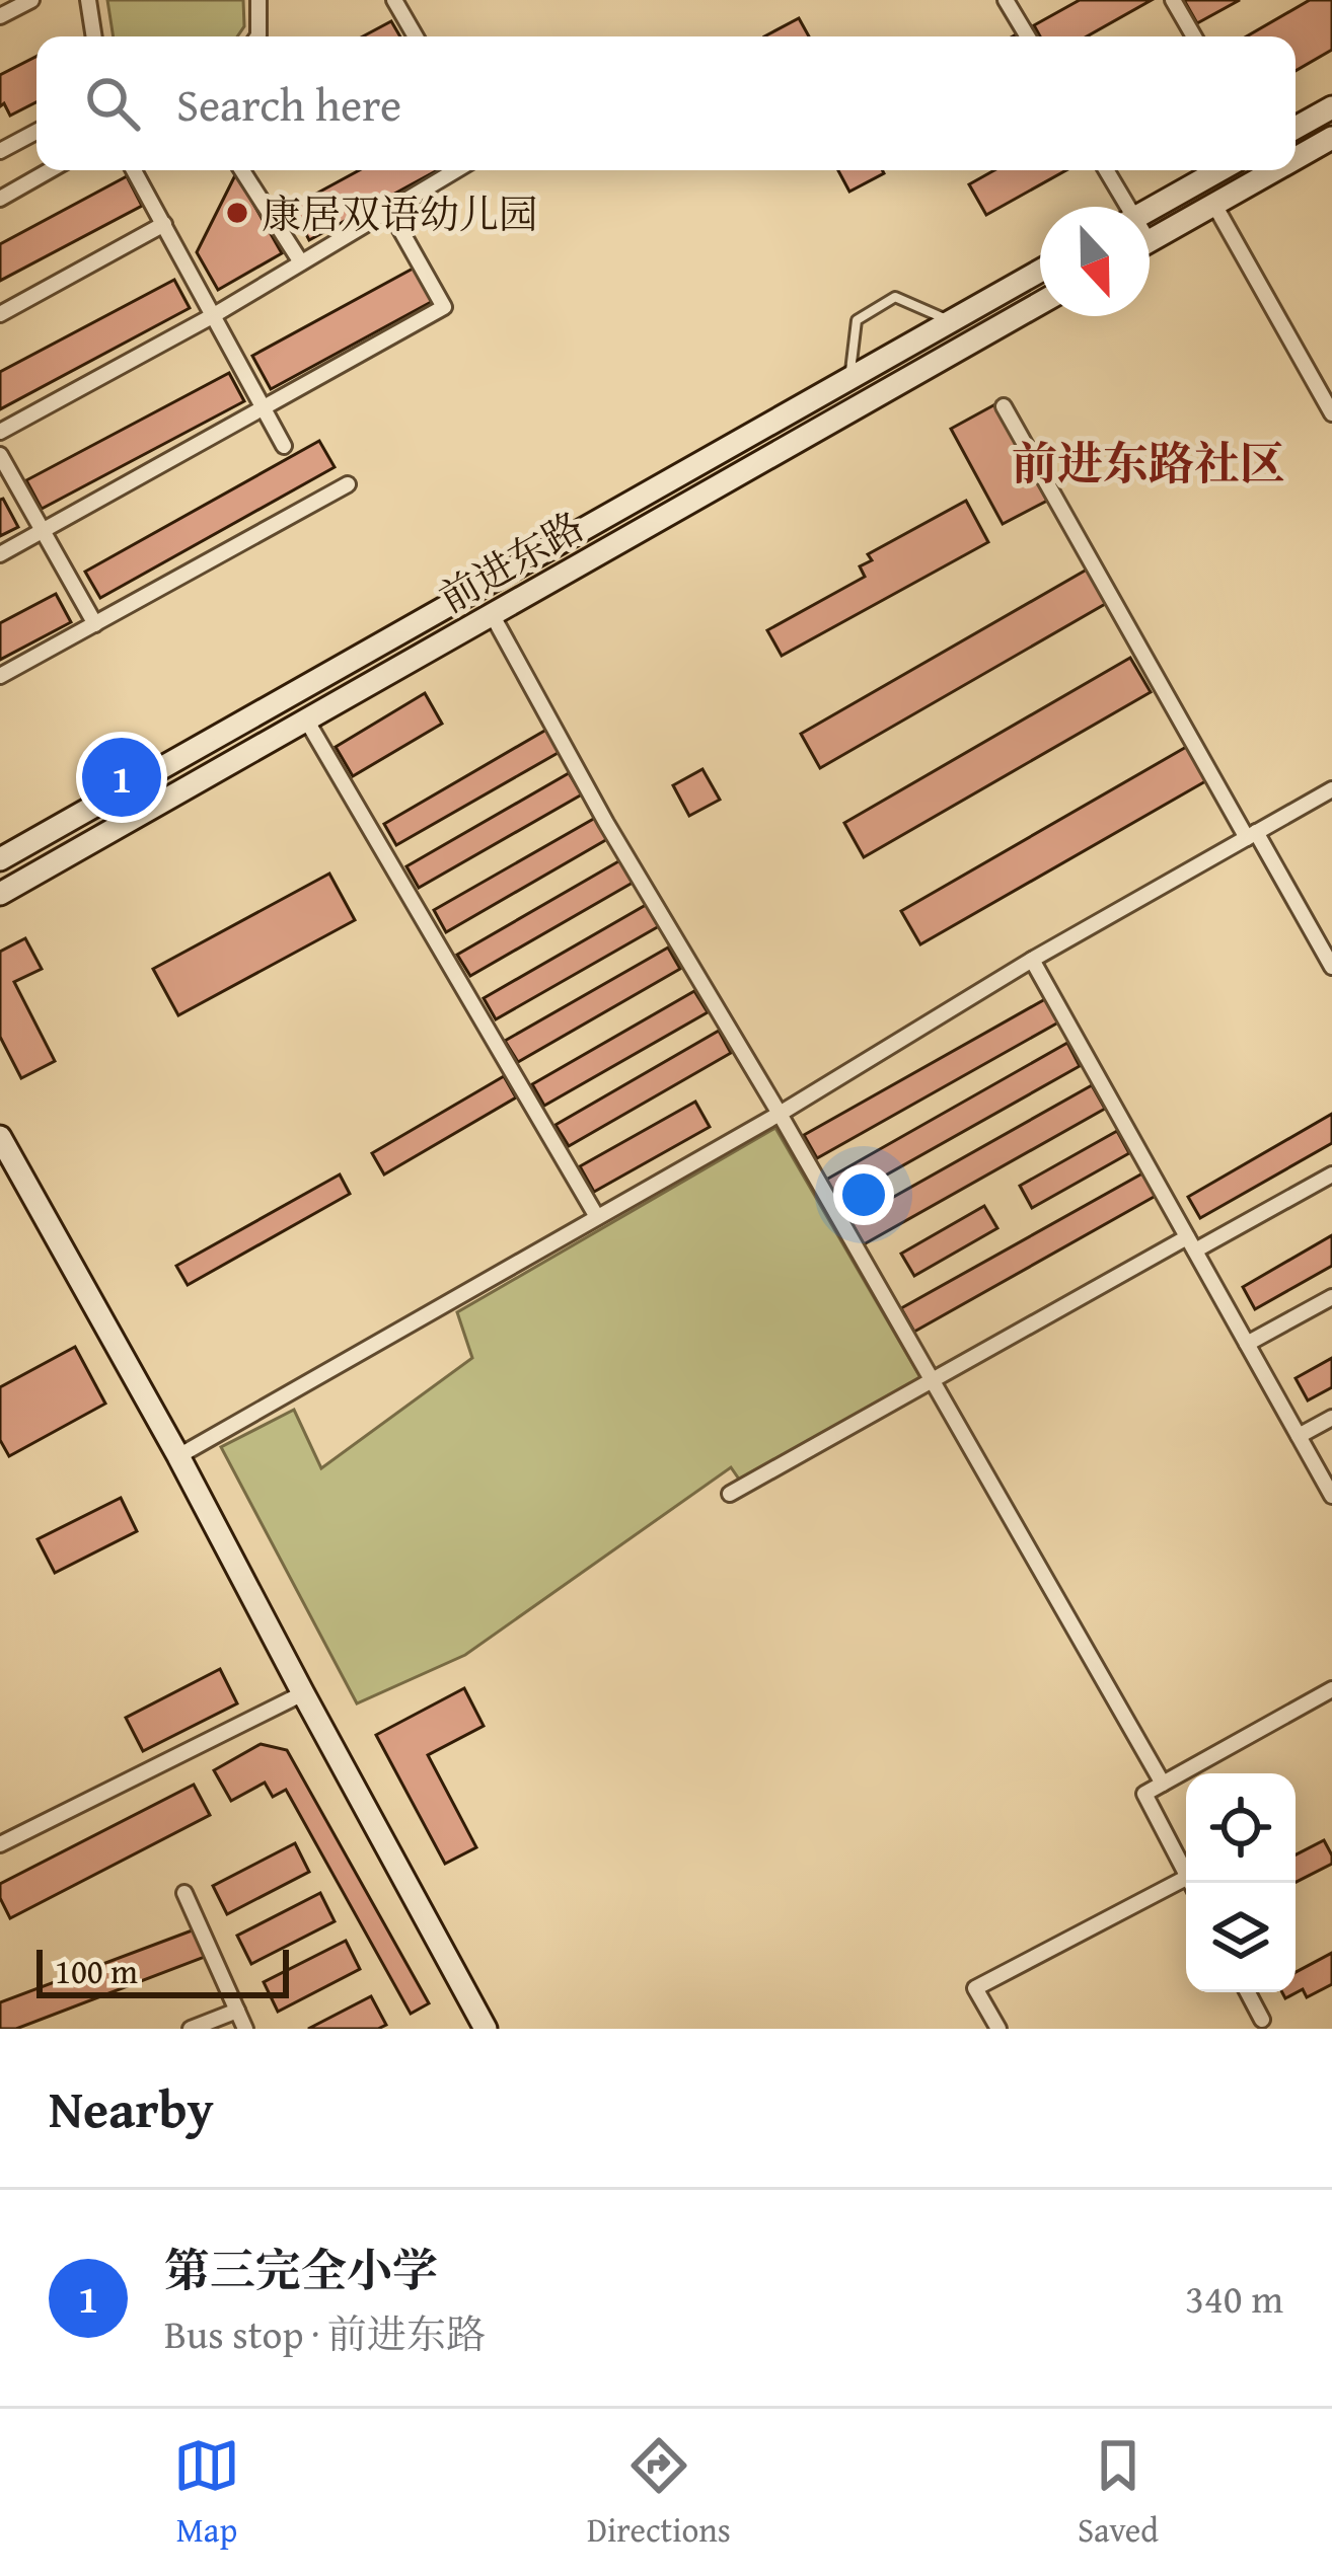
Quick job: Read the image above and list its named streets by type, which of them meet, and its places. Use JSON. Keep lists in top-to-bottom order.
{
  "streets": {
    "main road": ["前进东路"]
  },
  "districts": ["前进东路社区"],
  "places": ["康居双语幼儿园"],
  "scale_bar": "100 m",
  "north": "bottom",
  "page": {
    "search": "Search here",
    "pins": "1",
    "scale": "100 m",
    "heading": "Nearby",
    "list": [
      {
        "mark": "1",
        "name": "第三完全小学",
        "note": "Bus stop · 前进东路",
        "value": "340 m"
      }
    ],
    "nav": ["Map", "Directions", "Saved"]
  }
}
